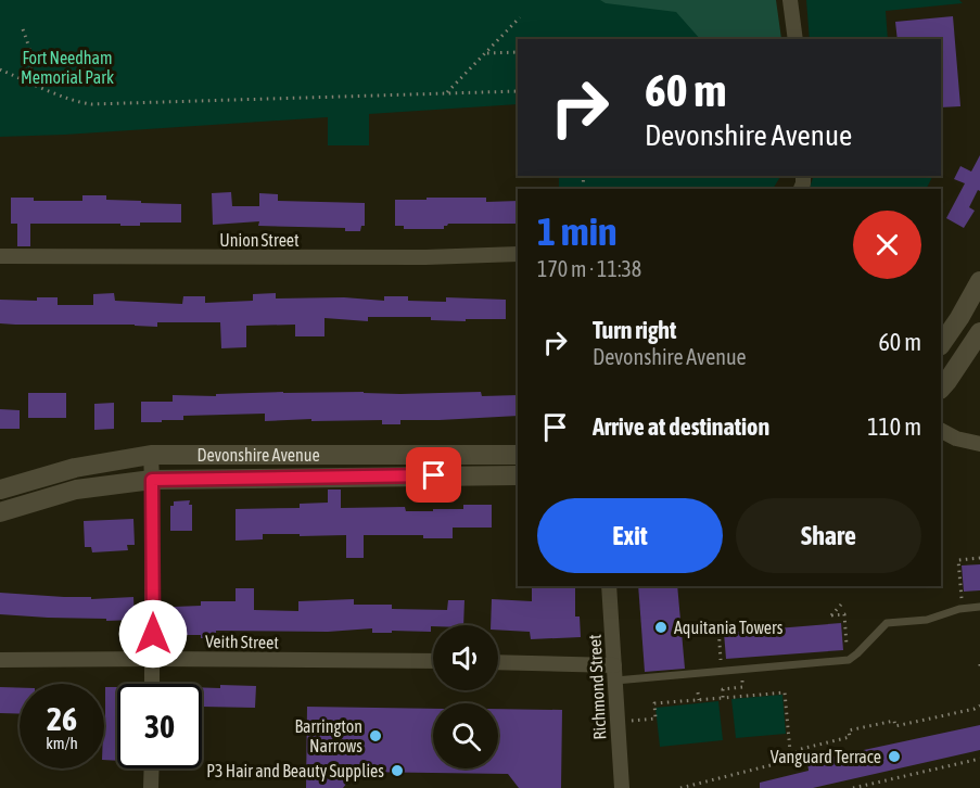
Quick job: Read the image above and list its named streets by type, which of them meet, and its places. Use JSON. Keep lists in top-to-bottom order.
{
  "streets": {
    "street": [
      "Union Street",
      "Devonshire Avenue",
      "Veith Street",
      "Richmond Street"
    ]
  },
  "parks": ["Fort Needham Memorial Park"],
  "places": [
    "Aquitania Towers",
    "Barrington Narrows",
    "Vanguard Terrace",
    "P3 Hair and Beauty Supplies"
  ],
  "page": {
    "turn": ["60 m", "Devonshire Avenue"],
    "heading": ["1 min", "170 m · 11:38"],
    "list": [
      {
        "name": "Turn right",
        "note": "Devonshire Avenue",
        "value": "60 m"
      },
      {
        "name": "Arrive at destination",
        "value": "110 m"
      }
    ],
    "buttons": ["Exit", "Share"],
    "speed": "26 km/h",
    "limit": "30"
  }
}
